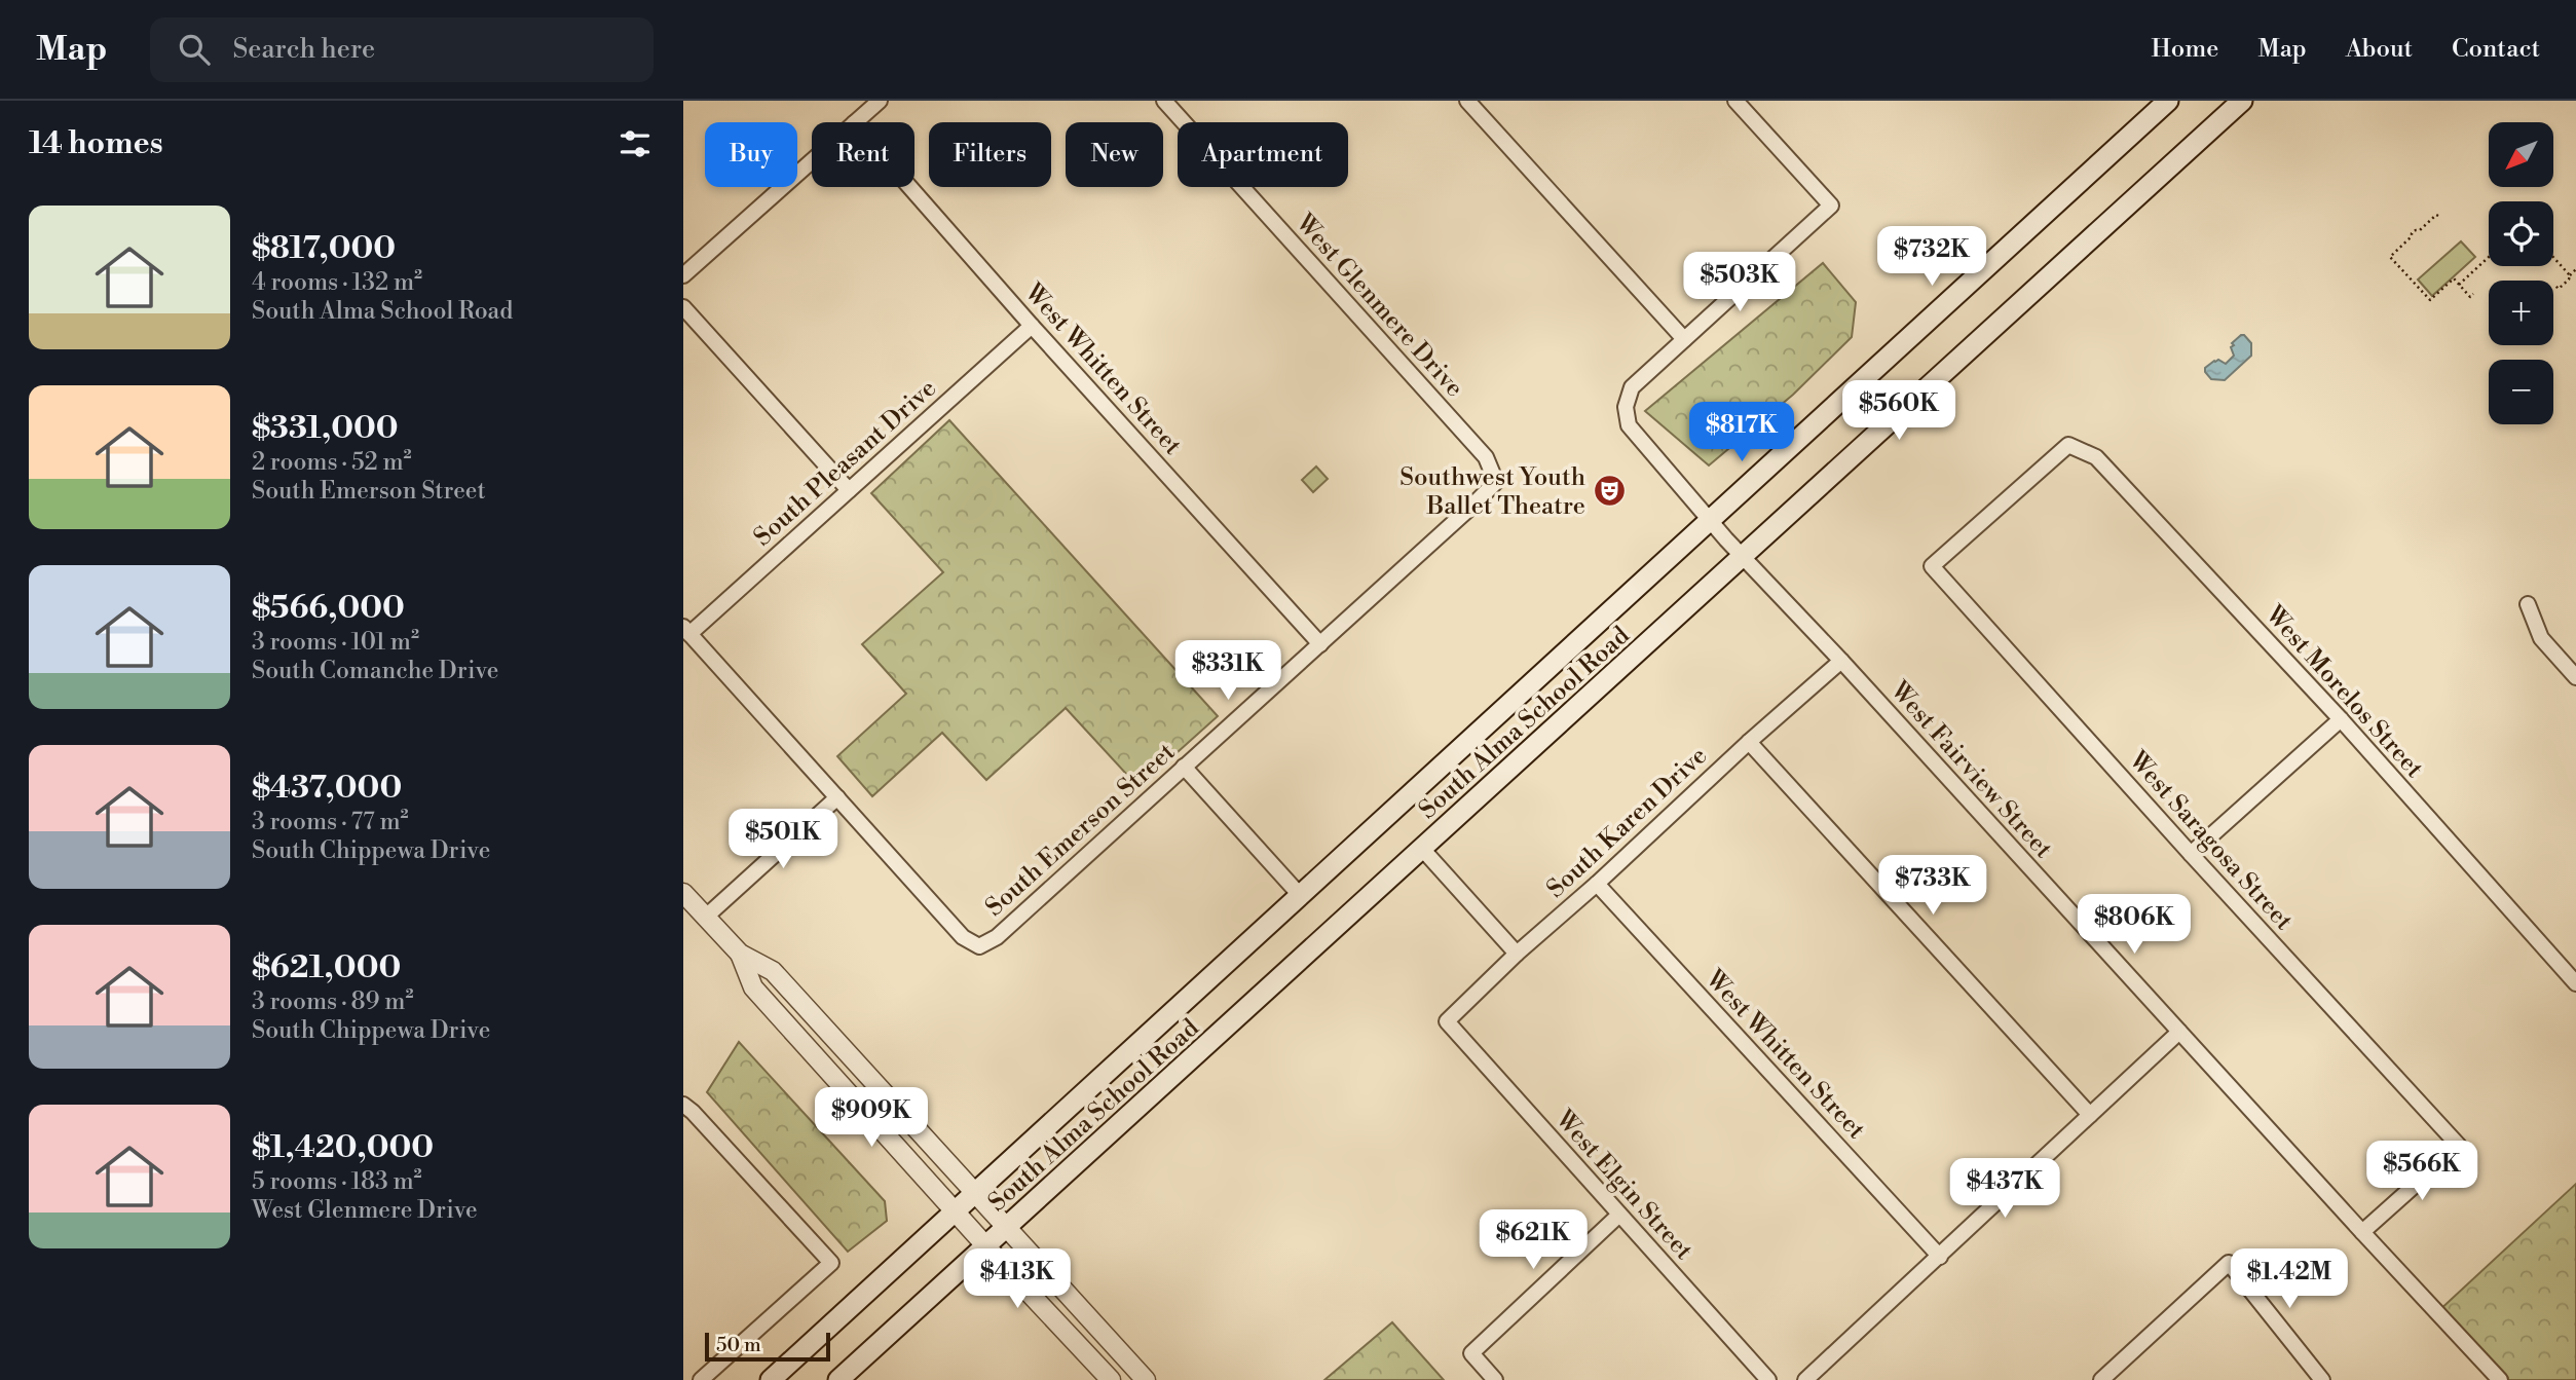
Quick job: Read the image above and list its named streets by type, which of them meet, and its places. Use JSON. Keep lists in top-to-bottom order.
{
  "streets": {
    "main road": ["South Alma School Road"],
    "street": [
      "West Glenmere Drive",
      "West Whitten Street",
      "South Pleasant Drive",
      "West Morelos Street",
      "West Fairview Street",
      "South Karen Drive",
      "South Emerson Street",
      "West Saragosa Street",
      "West Elgin Street"
    ]
  },
  "crossings": [
    ["West Glenmere Drive", "South Emerson Street"],
    ["West Whitten Street", "South Pleasant Drive"],
    ["West Whitten Street", "South Karen Drive"],
    ["West Whitten Street", "South Emerson Street"],
    ["West Morelos Street", "West Saragosa Street"],
    ["South Alma School Road", "West Fairview Street"],
    ["West Fairview Street", "South Karen Drive"],
    ["West Fairview Street", "West Saragosa Street"],
    ["South Karen Drive", "West Elgin Street"]
  ],
  "places": {
    "theatre": ["Southwest Youth Ballet Theatre"]
  },
  "scale_bar": "50 m",
  "north": "bottom left",
  "page": {
    "header": "Map",
    "search": "Search here",
    "nav": [
      "Home",
      "Map",
      "About",
      "Contact"
    ],
    "heading": "14 homes",
    "map_buttons": ["+", "−"],
    "chip": [
      "Buy",
      "Rent",
      "Filters",
      "New",
      "Apartment"
    ],
    "list": [
      {
        "name": "$817,000",
        "note": "4 rooms · 132 m² · South Alma School Road"
      },
      {
        "name": "$331,000",
        "note": "2 rooms · 52 m² · South Emerson Street"
      },
      {
        "name": "$566,000",
        "note": "3 rooms · 101 m² · South Comanche Drive"
      },
      {
        "name": "$437,000",
        "note": "3 rooms · 77 m² · South Chippewa Drive"
      },
      {
        "name": "$621,000",
        "note": "3 rooms · 89 m² · South Chippewa Drive"
      },
      {
        "name": "$1,420,000",
        "note": "5 rooms · 183 m² · West Glenmere Drive"
      }
    ],
    "price": [
      "$732K",
      "$503K",
      "$560K",
      "$817K",
      "$331K",
      "$501K",
      "$733K",
      "$806K",
      "$909K",
      "$566K",
      "$437K",
      "$621K",
      "$413K",
      "$1.42M"
    ],
    "scale": "50 m"
  }
}
